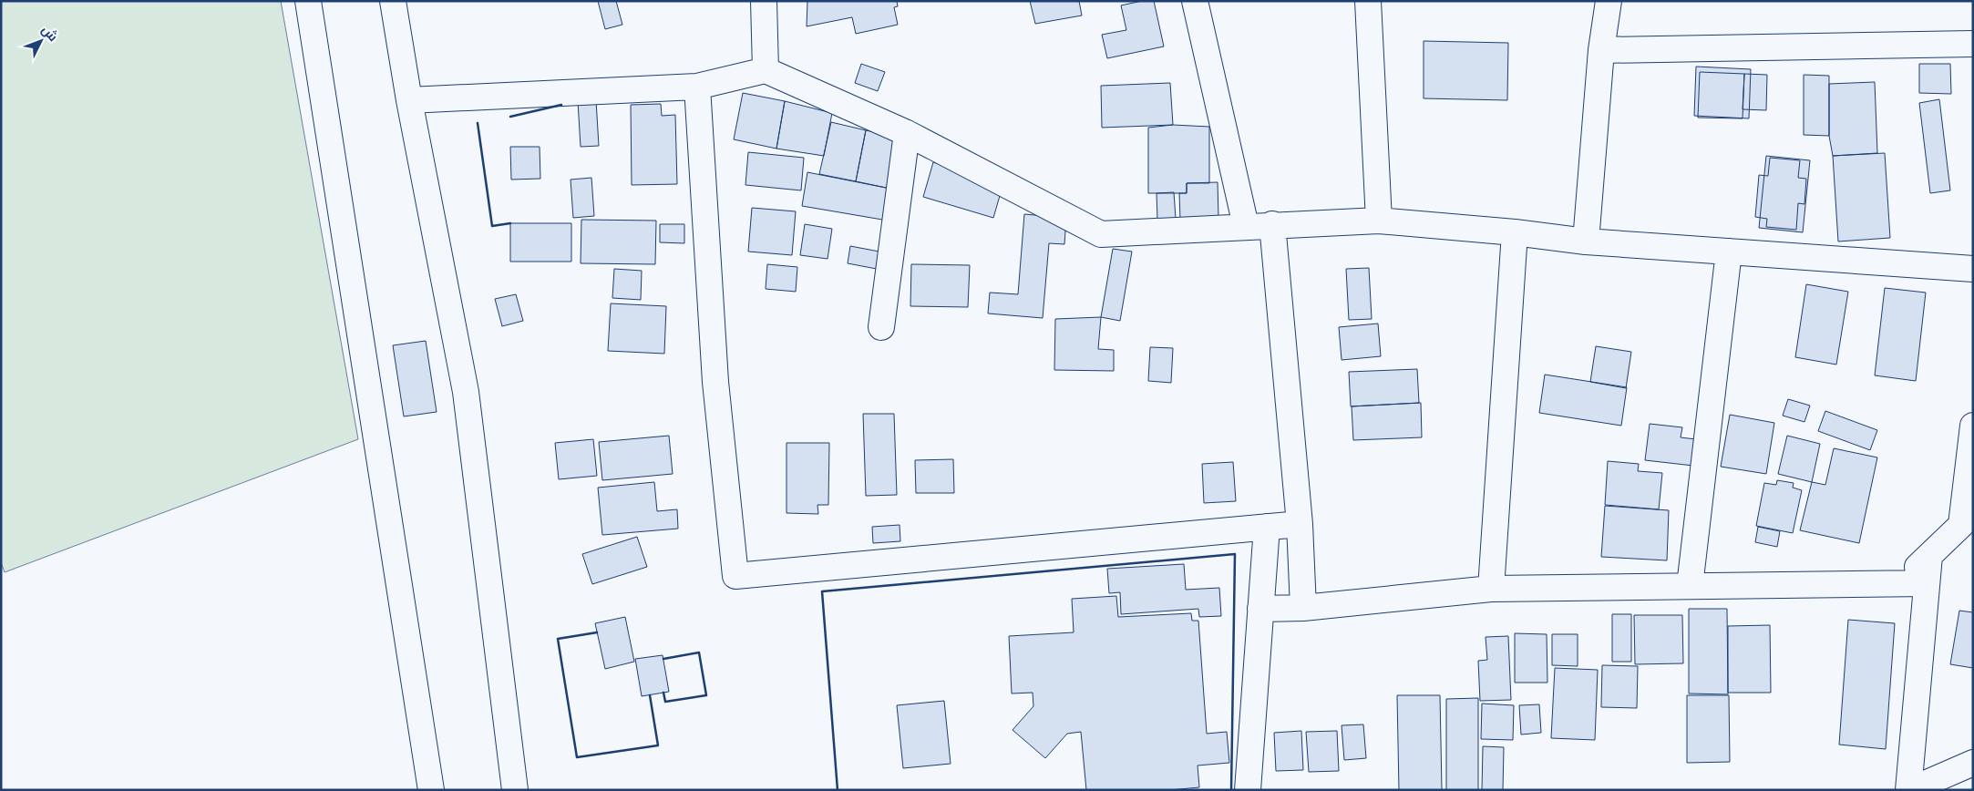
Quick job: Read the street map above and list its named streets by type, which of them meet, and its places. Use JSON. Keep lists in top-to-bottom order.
{
  "north": "top right"
}
